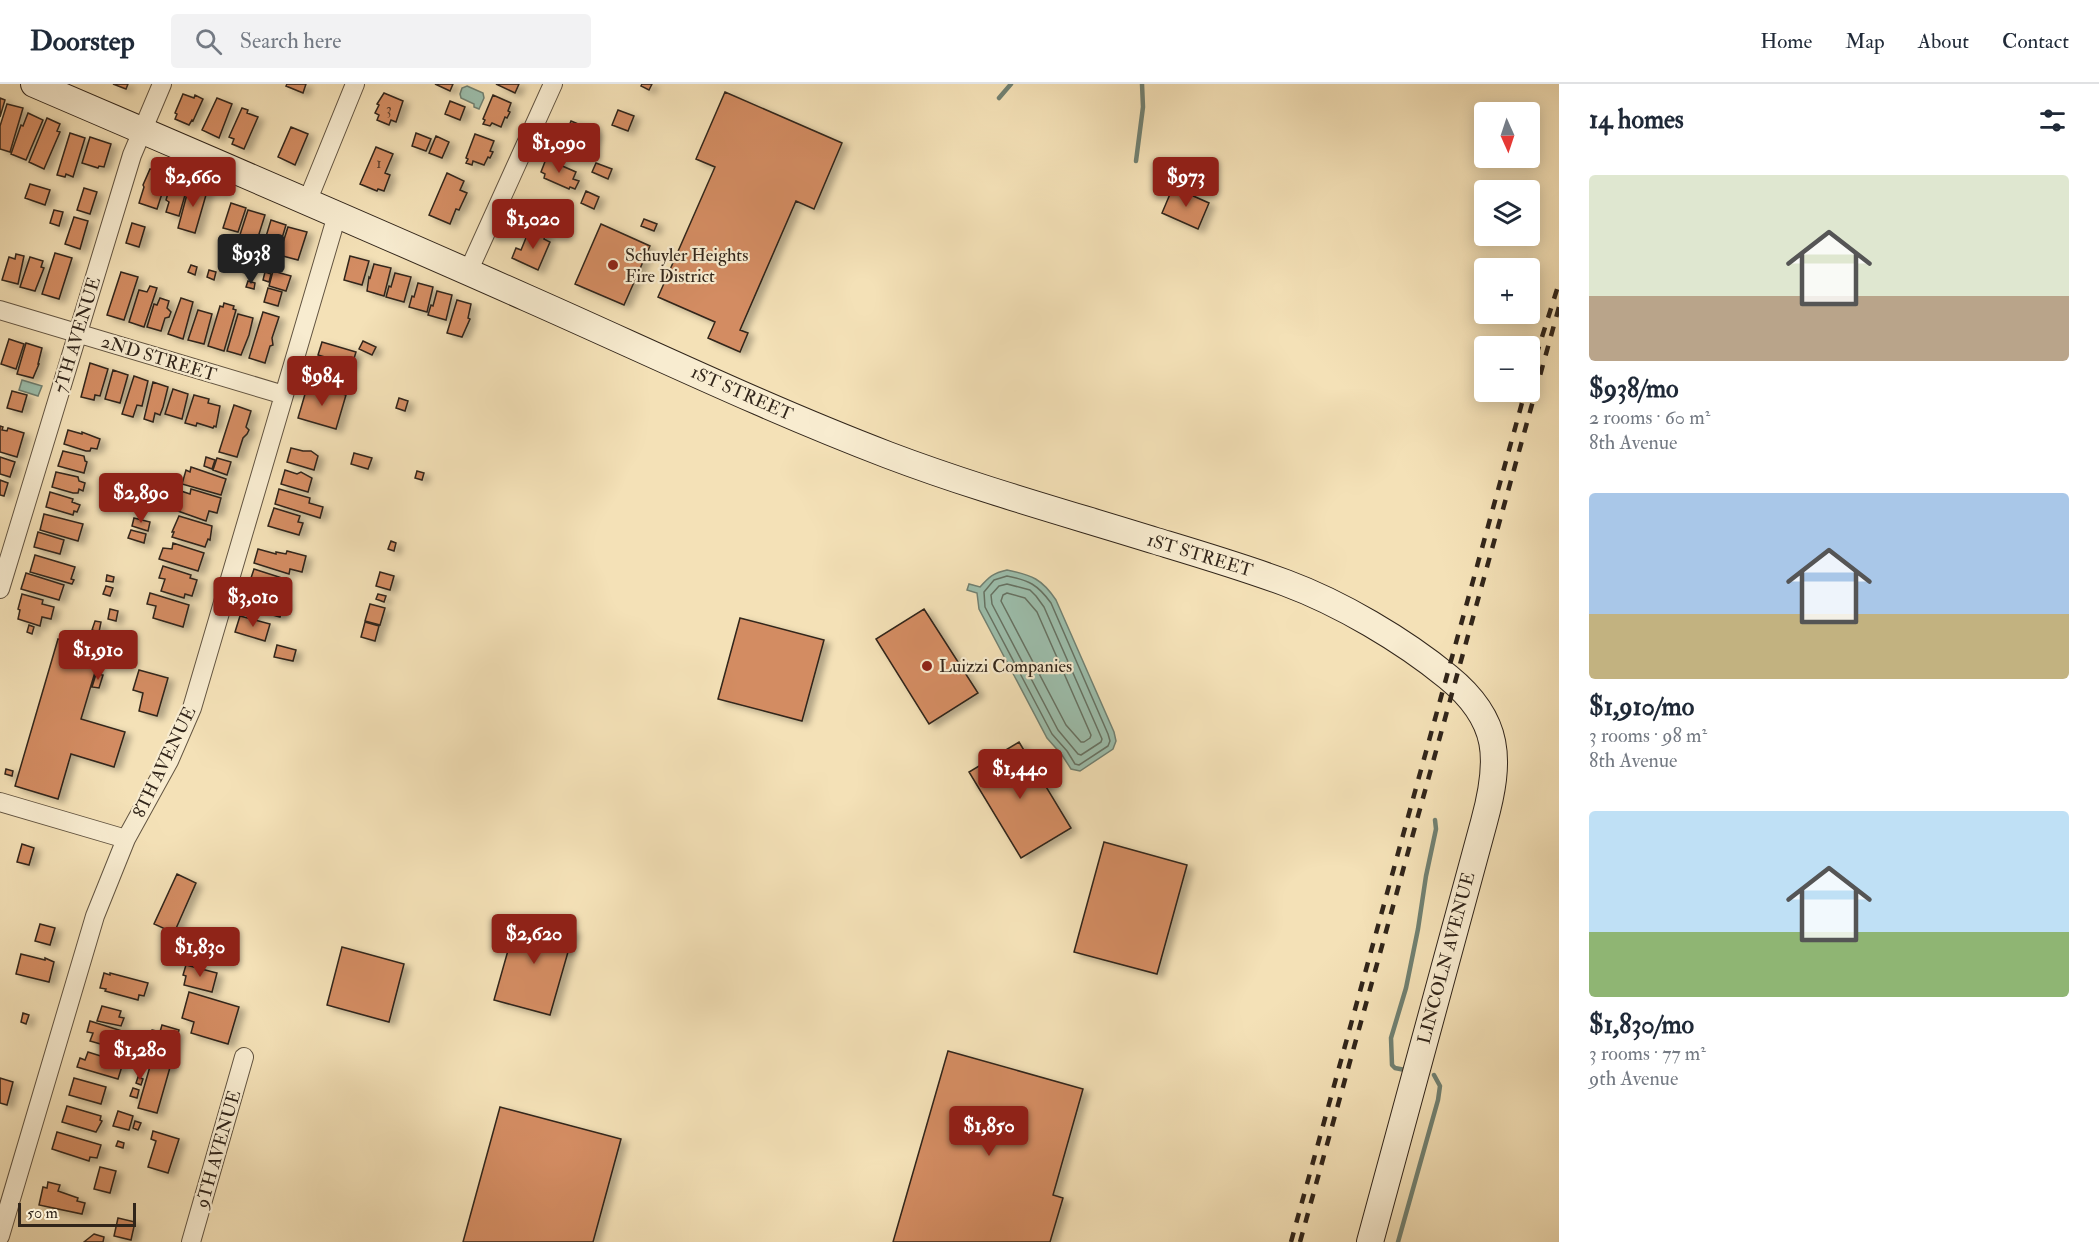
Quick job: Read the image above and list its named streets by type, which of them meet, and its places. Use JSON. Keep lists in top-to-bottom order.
{
  "streets": {
    "street": [
      "7TH AVENUE",
      "2ND STREET",
      "1ST STREET",
      "8TH AVENUE",
      "LINCOLN AVENUE",
      "9TH AVENUE"
    ]
  },
  "crossings": [
    ["7TH AVENUE", "2ND STREET"],
    ["7TH AVENUE", "1ST STREET"],
    ["2ND STREET", "8TH AVENUE"],
    ["1ST STREET", "8TH AVENUE"],
    ["1ST STREET", "LINCOLN AVENUE"]
  ],
  "places": ["Schuyler Heights Fire District", "Luizzi Companies"],
  "house_numbers": ["3", "1"],
  "scale_bar": "50 m",
  "north": "bottom",
  "page": {
    "header": "Doorstep",
    "search": "Search here",
    "nav": [
      "Home",
      "Map",
      "About",
      "Contact"
    ],
    "heading": "14 homes",
    "map_buttons": ["+", "−"],
    "price": [
      "$1,090",
      "$2,660",
      "$973",
      "$1,020",
      "$938",
      "$984",
      "$2,890",
      "$3,010",
      "$1,910",
      "$1,440",
      "$2,620",
      "$1,830",
      "$1,280",
      "$1,850"
    ],
    "list": [
      {
        "name": "$938/mo",
        "note": "2 rooms · 60 m² · 8th Avenue"
      },
      {
        "name": "$1,910/mo",
        "note": "3 rooms · 98 m² · 8th Avenue"
      },
      {
        "name": "$1,830/mo",
        "note": "3 rooms · 77 m² · 9th Avenue"
      }
    ],
    "scale": "50 m"
  }
}
